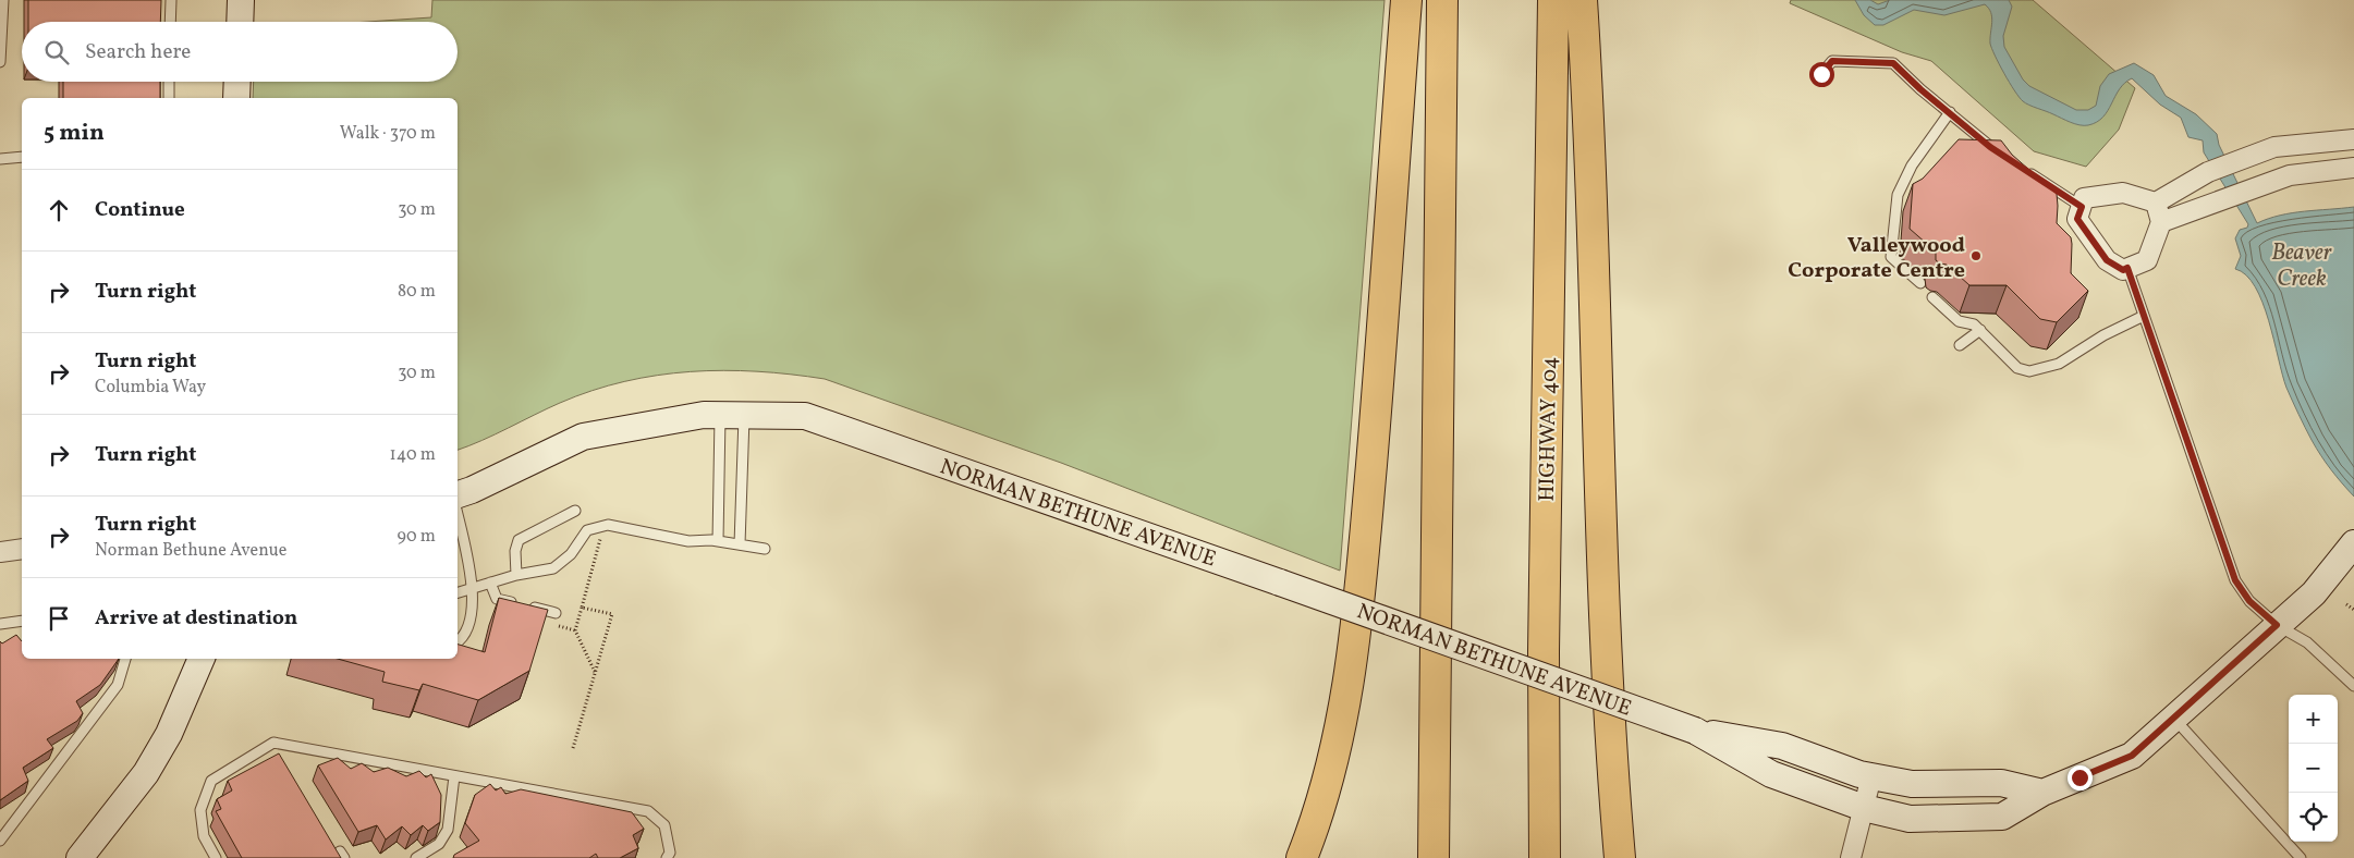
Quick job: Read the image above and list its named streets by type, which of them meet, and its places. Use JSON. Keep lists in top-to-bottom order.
{
  "streets": {
    "highway": ["HIGHWAY 404"],
    "street": ["NORMAN BETHUNE AVENUE"]
  },
  "water": ["Beaver Creek"],
  "places": ["Valleywood Corporate Centre"],
  "page": {
    "search": "Search here",
    "heading": ["5 min", "Walk · 370 m"],
    "list": [
      ["Continue", "30 m"],
      ["Turn right", "80 m"],
      ["Turn right", "Columbia Way", "30 m"],
      ["Turn right", "140 m"],
      ["Turn right", "Norman Bethune Avenue", "90 m"],
      "Arrive at destination"
    ],
    "map_buttons": ["+", "−"]
  }
}
